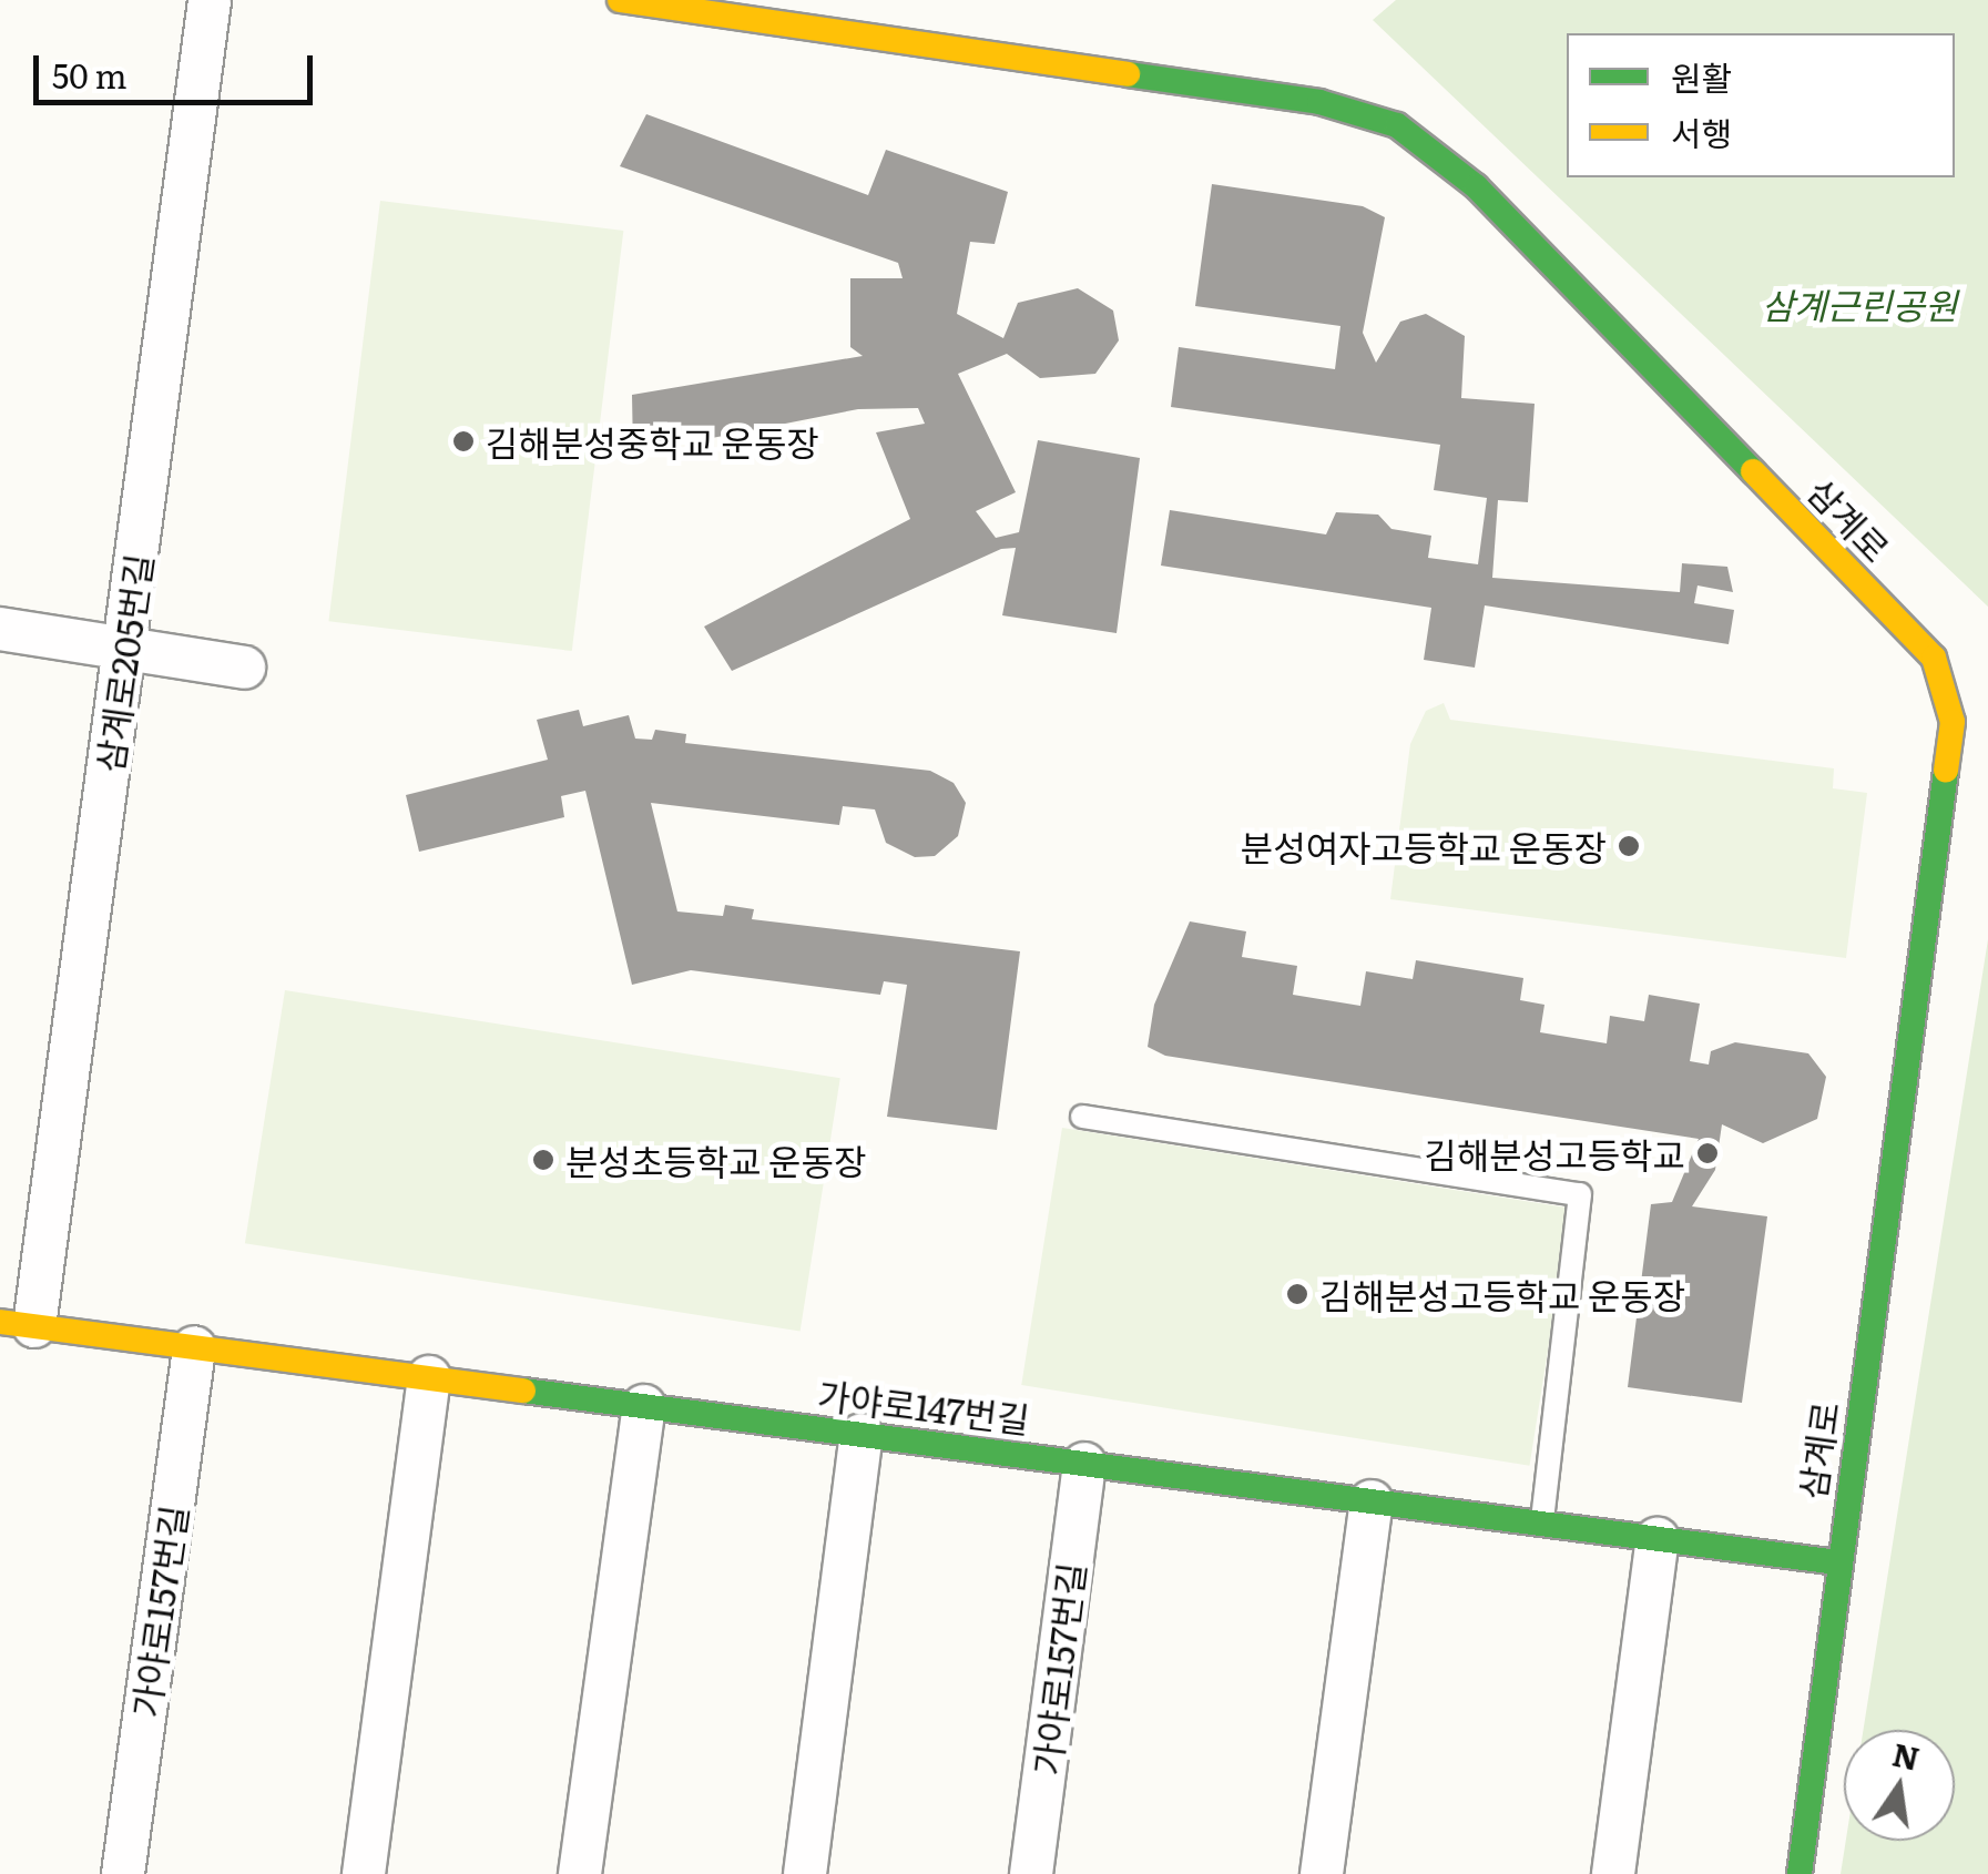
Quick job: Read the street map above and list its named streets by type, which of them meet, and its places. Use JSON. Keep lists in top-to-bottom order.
{
  "streets": {
    "street": [
      "삼계로",
      "삼계로205번길",
      "가야로147번길",
      "가야로157번길"
    ]
  },
  "crossings": [
    ["삼계로", "가야로147번길"],
    ["삼계로205번길", "가야로147번길"],
    ["가야로147번길", "가야로157번길"]
  ],
  "parks": ["삼계근린공원"],
  "places": [
    "김해분성중학교 운동장",
    "분성여자고등학교 운동장",
    "김해분성고등학교",
    "분성초등학교 운동장",
    "김해분성고등학교 운동장"
  ],
  "legend": ["원활", "서행"],
  "scale_bar": "50 m",
  "north": "top"
}
